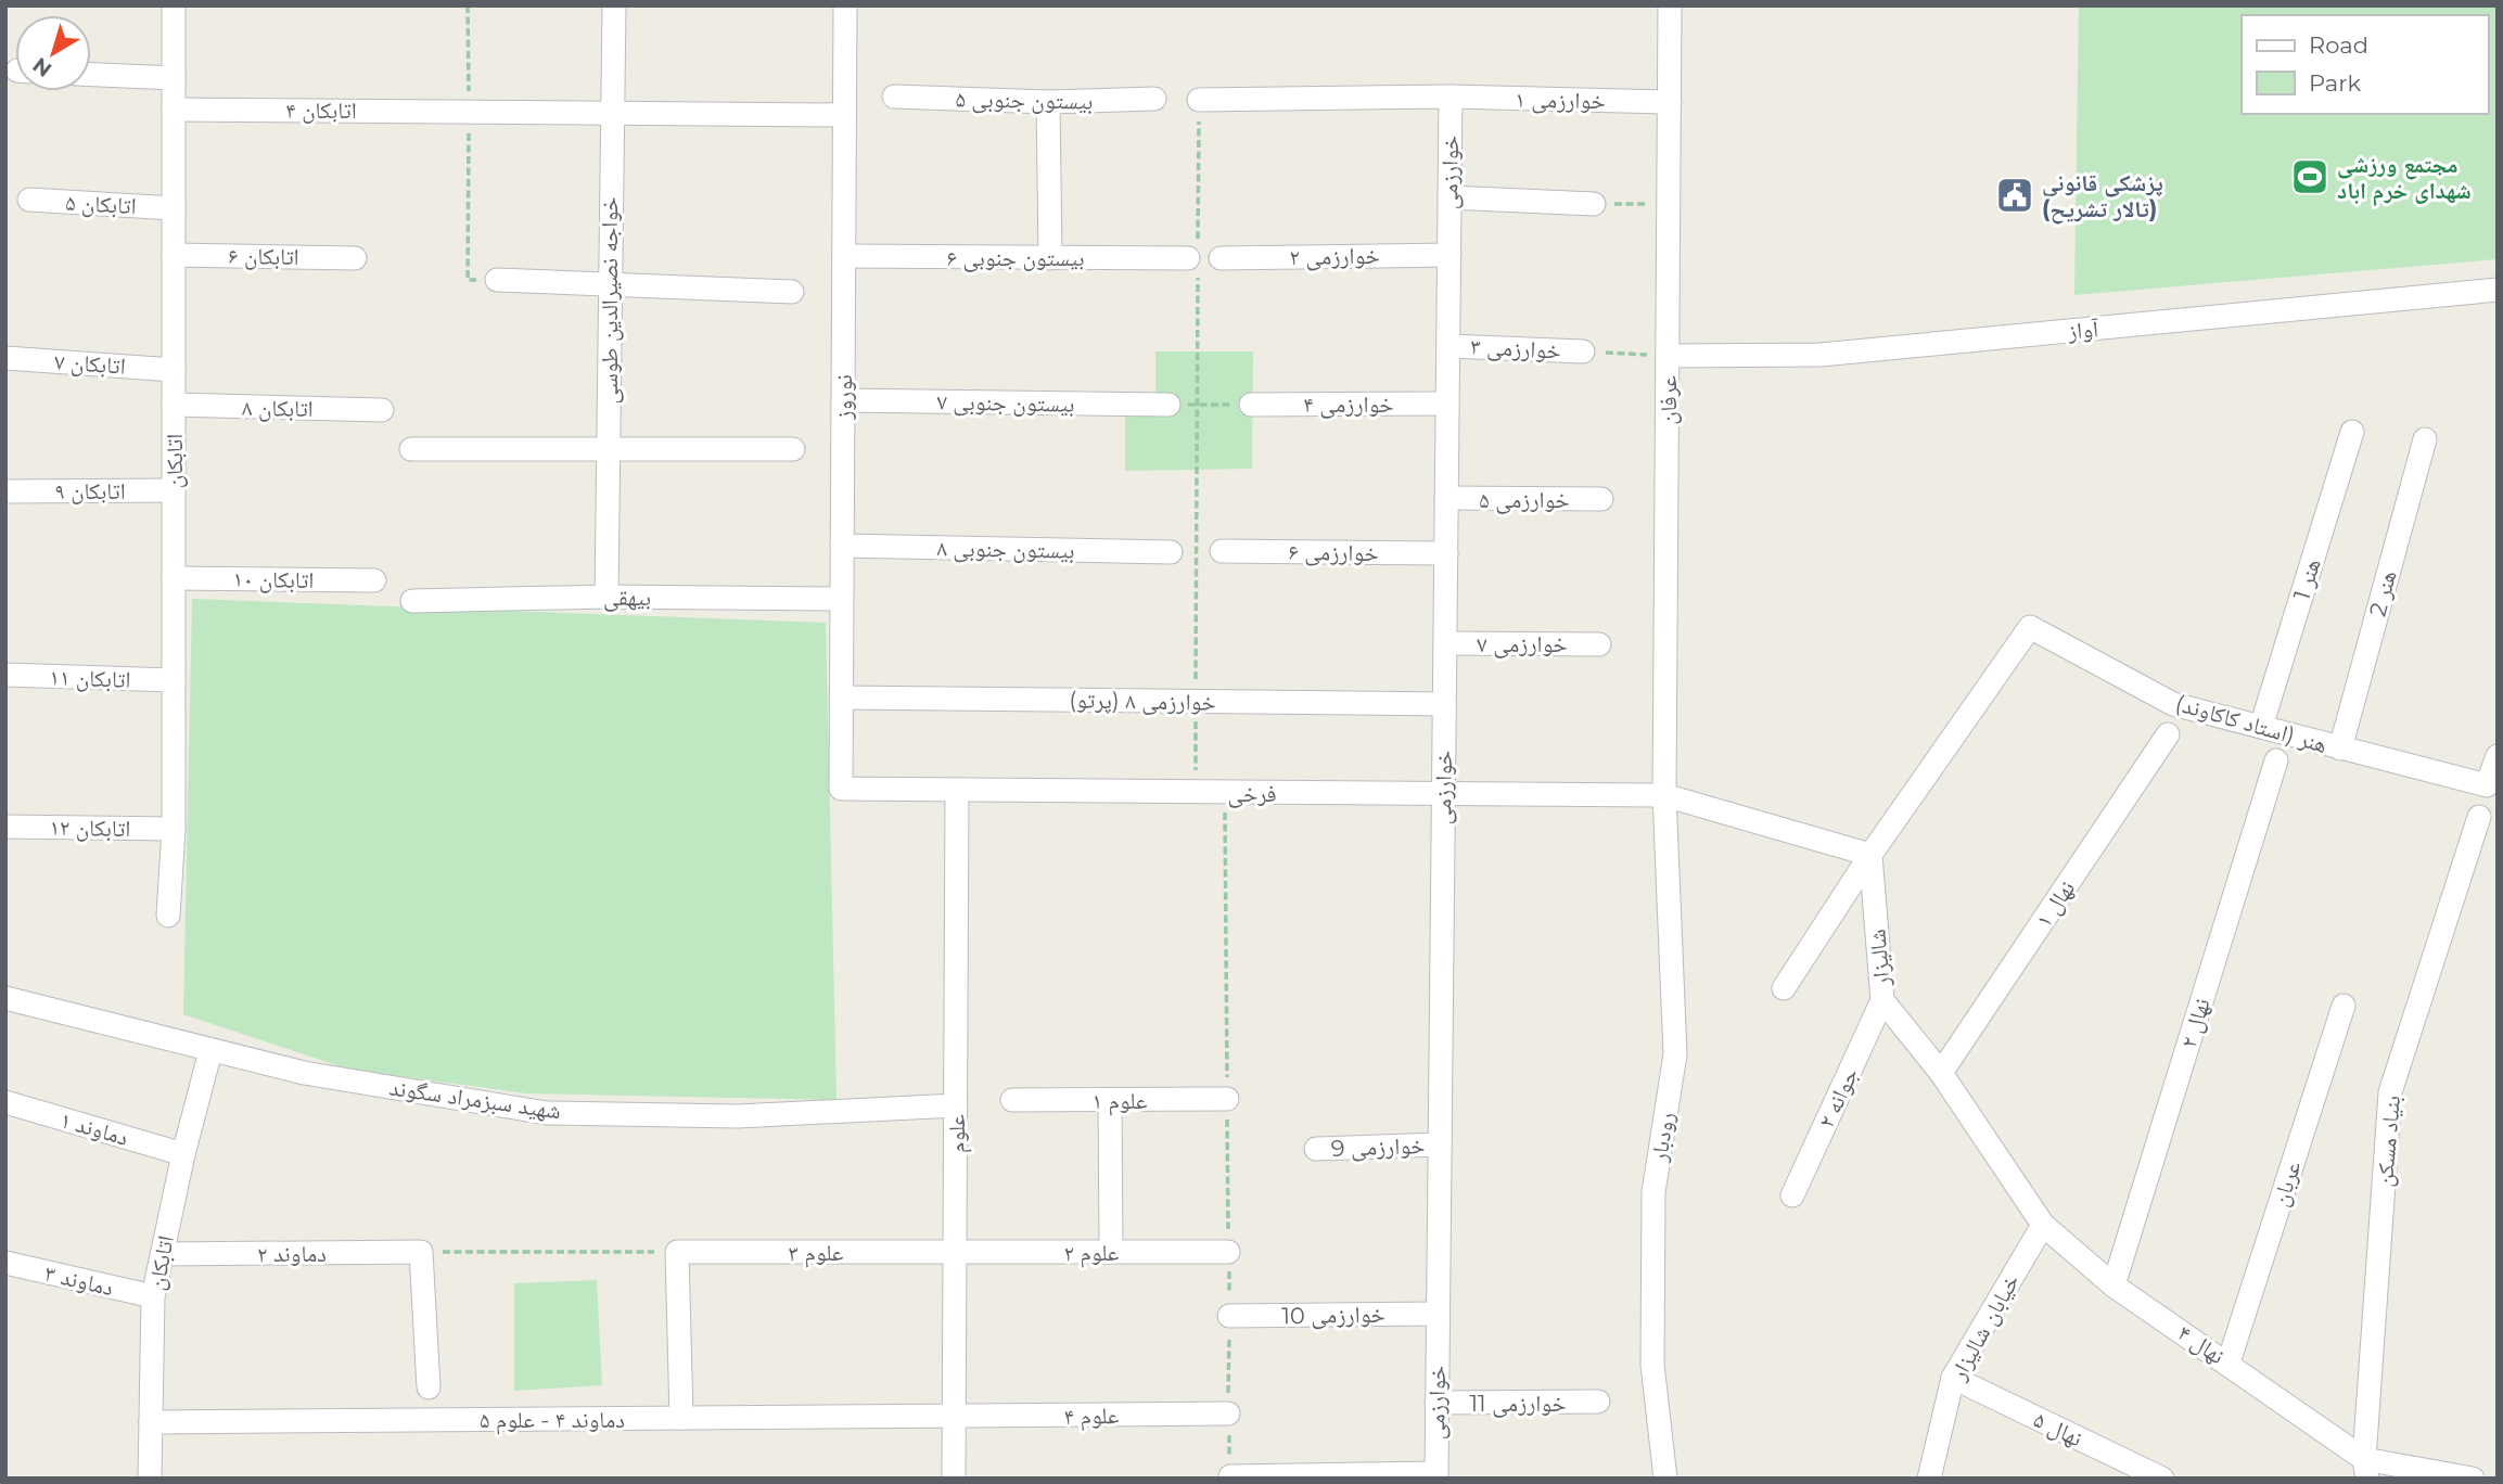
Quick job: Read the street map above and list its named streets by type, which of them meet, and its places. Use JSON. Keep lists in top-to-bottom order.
{
  "streets": {
    "street": [
      "بیستون جنوبی ۵",
      "خوارزمی ۱",
      "اتابکان ۴",
      "خوارزمی",
      "اتابکان ۵",
      "اتابکان ۶",
      "خوارزمی ۲",
      "بیستون جنوبی ۶",
      "خواجه نصیرالدین طوسی",
      "آواز",
      "خوارزمی ۳",
      "اتابکان ۷",
      "نوروز",
      "عرفان",
      "بیستون جنوبی ۷",
      "خوارزمی ۴",
      "اتابکان ۸",
      "اتابکان",
      "اتابکان ۹",
      "خوارزمی ۵",
      "بیستون جنوبی ۸",
      "خوارزمی ۶",
      "اتابکان ۱۰",
      "هنر 1",
      "هنر 2",
      "بیهقی",
      "خوارزمی ۷",
      "اتابکان ۱۱",
      "خوارزمی ۸ (پرتو)",
      "هنر (استاد کاکاوند)",
      "فرخی",
      "اتابکان ۱۲",
      "نهال ۱",
      "شالیزار",
      "نهال ۲",
      "جوانه ۲",
      "شهید سبزمراد سگوند",
      "علوم ۱",
      "دماوند ۱",
      "علوم",
      "رودبار",
      "بنیاد مسکن",
      "خوارزمی 9",
      "عربان",
      "علوم ۳",
      "علوم ۲",
      "دماوند ۲",
      "دماوند ۳",
      "خوارزمی 10",
      "خیابان شالیزار",
      "نهال ۴",
      "خوارزمی 11",
      "علوم ۴",
      "دماوند ۴ - علوم ۵",
      "نهال ۵"
    ]
  },
  "crossings": [
    ["خوارزمی ۱", "خوارزمی"],
    ["خوارزمی ۱", "عرفان"],
    ["اتابکان ۴", "خواجه نصیرالدین طوسی"],
    ["اتابکان ۴", "نوروز"],
    ["اتابکان ۴", "اتابکان"],
    ["خوارزمی", "خوارزمی ۲"],
    ["خوارزمی", "خوارزمی ۳"],
    ["خوارزمی", "خوارزمی ۴"],
    ["خوارزمی", "خوارزمی ۵"],
    ["خوارزمی", "خوارزمی ۶"],
    ["خوارزمی", "خوارزمی ۷"],
    ["خوارزمی", "خوارزمی ۸ (پرتو)"],
    ["خوارزمی", "فرخی"],
    ["خوارزمی", "خوارزمی 9"],
    ["خوارزمی", "خوارزمی 10"],
    ["خوارزمی", "خوارزمی 11"],
    ["اتابکان ۵", "اتابکان"],
    ["اتابکان ۶", "اتابکان"],
    ["بیستون جنوبی ۶", "نوروز"],
    ["خواجه نصیرالدین طوسی", "بیهقی"],
    ["آواز", "عرفان"],
    ["اتابکان ۷", "اتابکان"],
    ["نوروز", "بیستون جنوبی ۷"],
    ["نوروز", "بیستون جنوبی ۸"],
    ["نوروز", "بیهقی"],
    ["نوروز", "خوارزمی ۸ (پرتو)"],
    ["نوروز", "فرخی"],
    ["عرفان", "فرخی"],
    ["عرفان", "رودبار"],
    ["اتابکان ۸", "اتابکان"],
    ["اتابکان", "اتابکان ۹"],
    ["اتابکان", "اتابکان ۱۰"],
    ["اتابکان", "اتابکان ۱۱"],
    ["اتابکان", "اتابکان ۱۲"],
    ["اتابکان", "شهید سبزمراد سگوند"],
    ["اتابکان", "دماوند ۱"],
    ["اتابکان", "دماوند ۲"],
    ["اتابکان", "دماوند ۳"],
    ["اتابکان", "دماوند ۴ - علوم ۵"],
    ["هنر 1", "هنر (استاد کاکاوند)"],
    ["هنر 2", "هنر (استاد کاکاوند)"],
    ["هنر (استاد کاکاوند)", "شالیزار"],
    ["فرخی", "علوم"],
    ["فرخی", "رودبار"],
    ["نهال ۱", "شالیزار"],
    ["شالیزار", "جوانه ۲"],
    ["شالیزار", "خیابان شالیزار"],
    ["شالیزار", "نهال ۴"],
    ["نهال ۲", "نهال ۴"],
    ["شهید سبزمراد سگوند", "علوم"],
    ["علوم", "علوم ۳"],
    ["علوم", "علوم ۲"],
    ["علوم", "علوم ۴"],
    ["علوم", "دماوند ۴ - علوم ۵"],
    ["بنیاد مسکن", "نهال ۴"],
    ["عربان", "نهال ۴"],
    ["علوم ۳", "علوم ۲"],
    ["خیابان شالیزار", "نهال ۴"],
    ["خیابان شالیزار", "نهال ۵"],
    ["علوم ۴", "دماوند ۴ - علوم ۵"]
  ],
  "places": {
    "sports": ["مجتمع ورزشی شهدای خرم اباد"],
    "public building": ["پزشکی قانونی (تالار تشریح)"]
  },
  "legend": ["Road", "Park"],
  "north": "bottom left"
}
